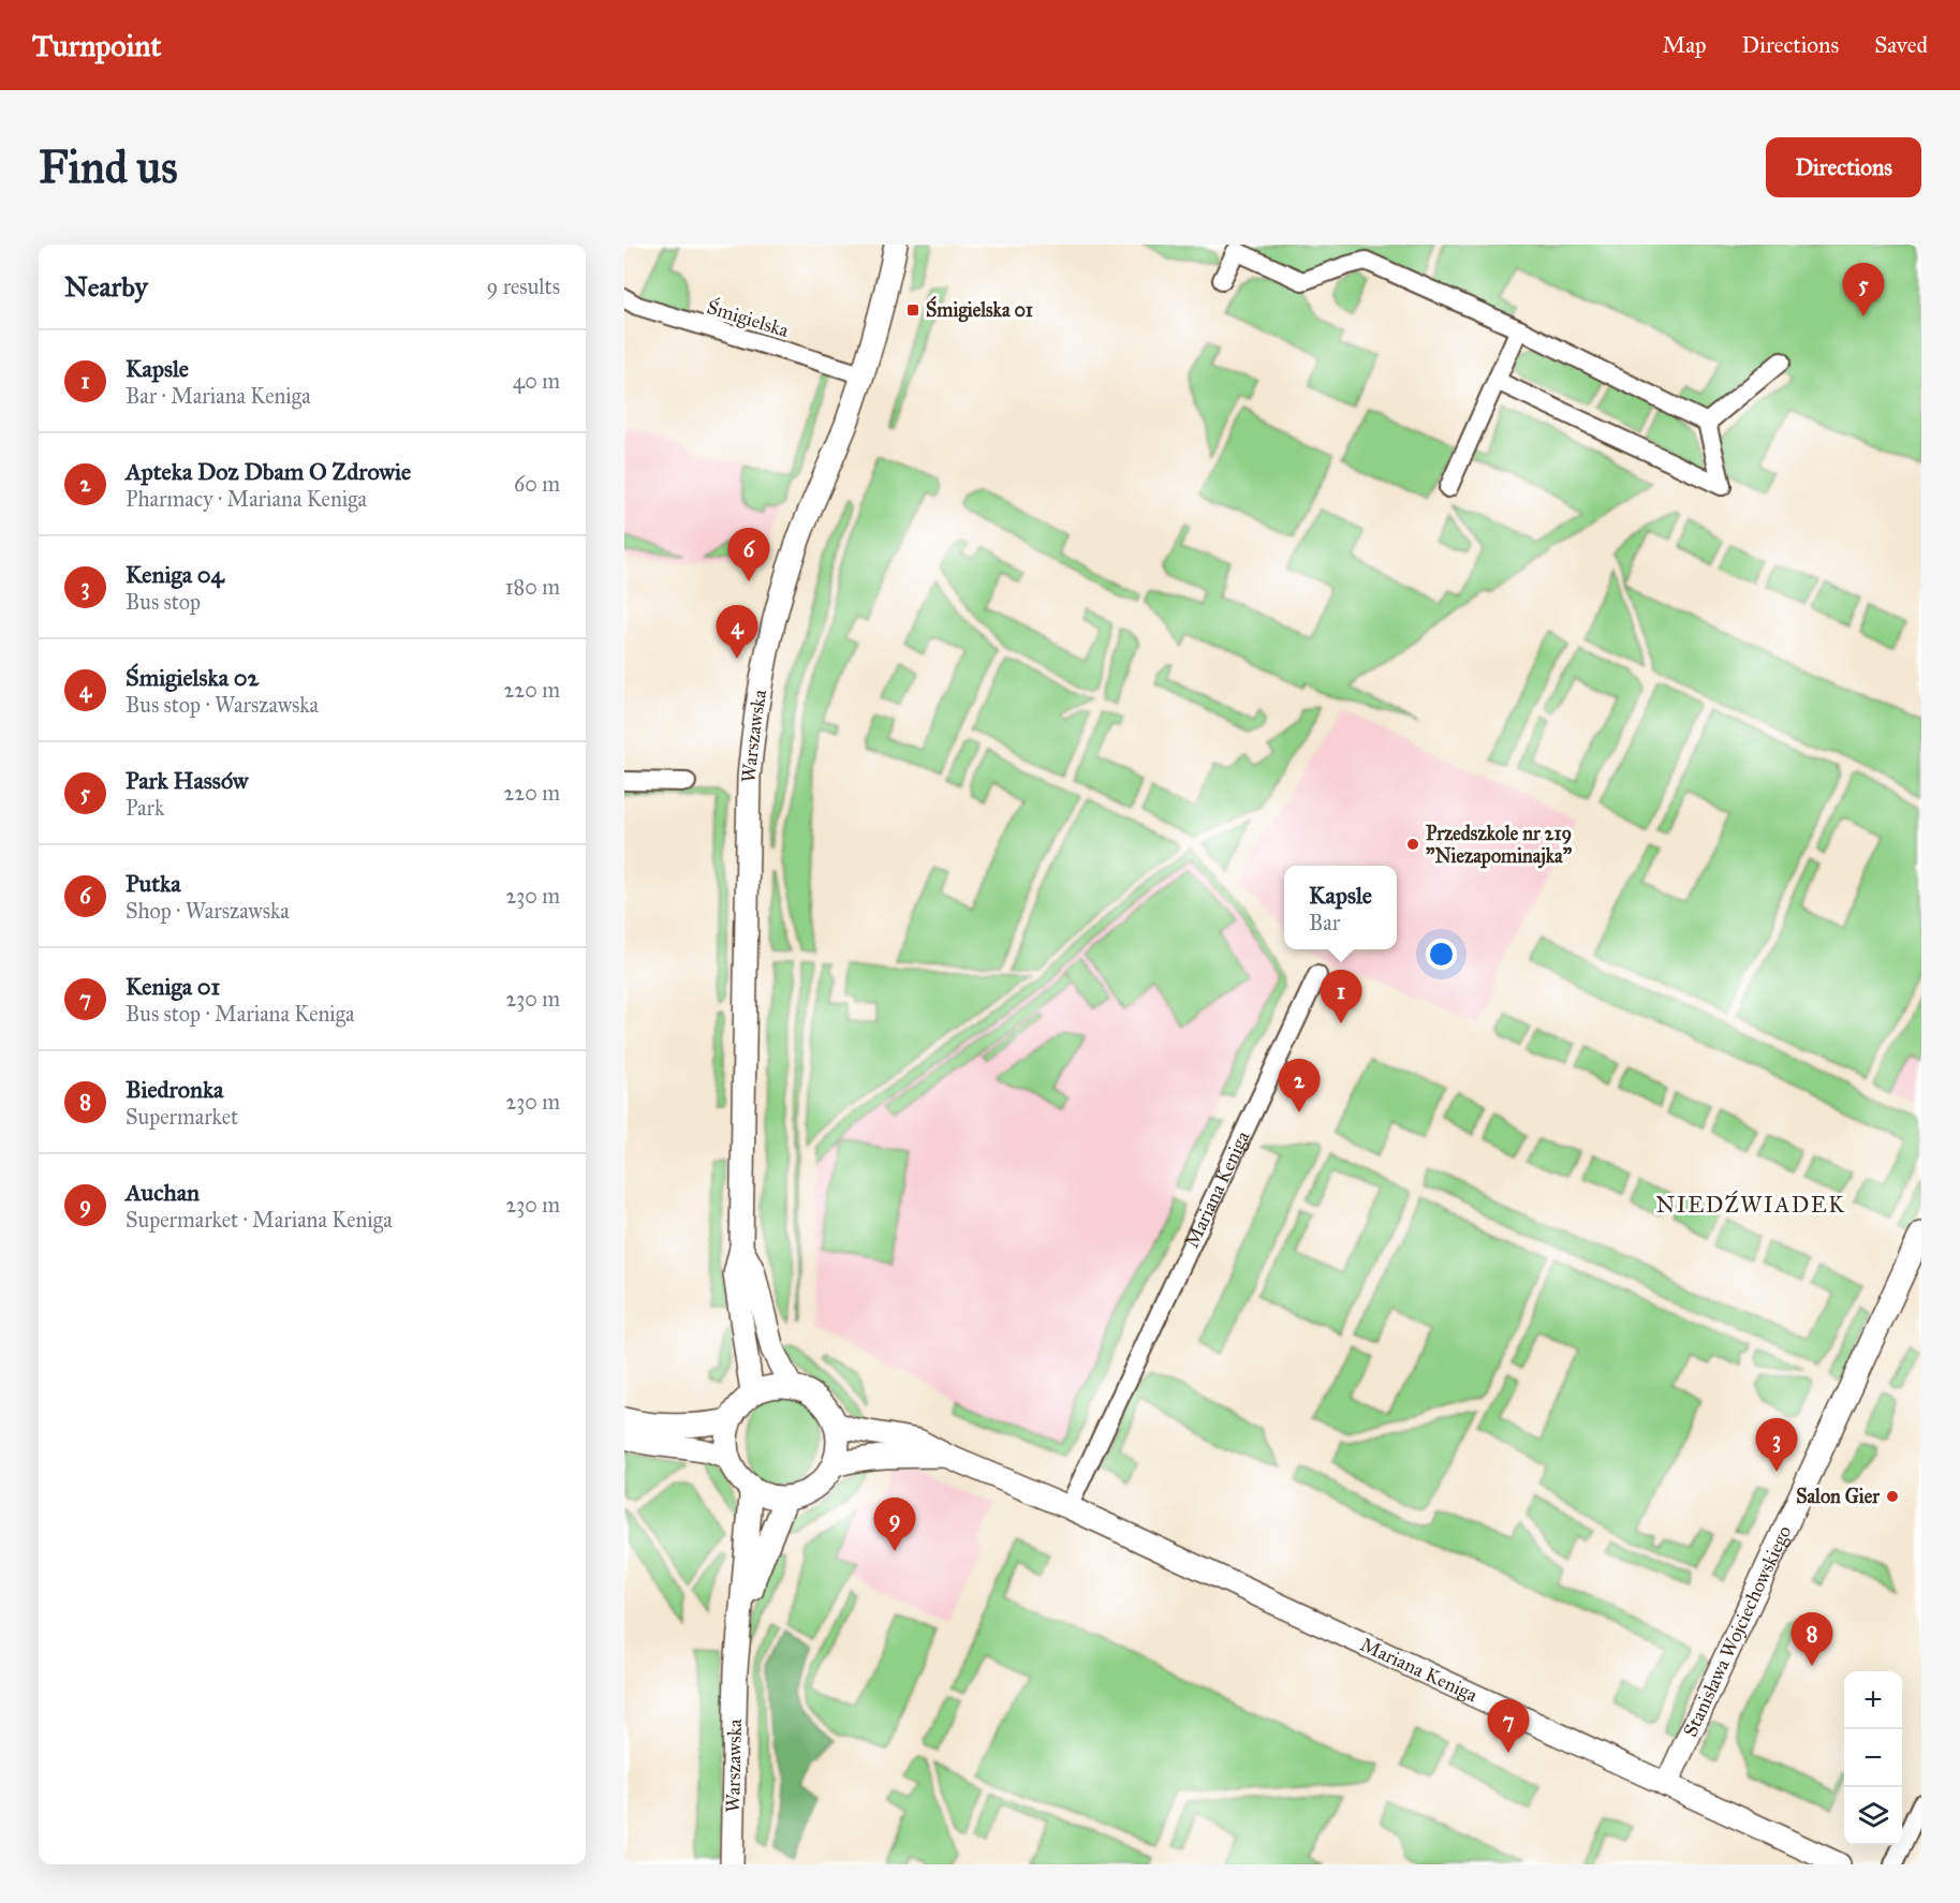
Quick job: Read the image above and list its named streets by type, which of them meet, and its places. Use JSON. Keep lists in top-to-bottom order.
{
  "streets": {
    "street": [
      "Śmigielska",
      "Warszawska",
      "Mariana Keniga",
      "Stanisława Wojciechowskiego"
    ]
  },
  "crossings": [
    ["Śmigielska", "Warszawska"],
    ["Warszawska", "Mariana Keniga"],
    ["Mariana Keniga", "Stanisława Wojciechowskiego"]
  ],
  "districts": ["NIEDŹWIADEK"],
  "places": {
    "transit": ["Śmigielska 01"],
    "other": ["Przedszkole nr 219 \"Niezapominajka\"", "Salon Gier"]
  },
  "page": {
    "header": "Turnpoint",
    "nav": ["Map", "Directions", "Saved"],
    "buttons": "Directions",
    "title": "Find us",
    "heading": ["Nearby", "9 results"],
    "pins": [
      "5",
      "6",
      "4",
      "1",
      "2",
      "3",
      "9",
      "8",
      "7"
    ],
    "list": [
      {
        "mark": "1",
        "name": "Kapsle",
        "note": "Bar · Mariana Keniga",
        "value": "40 m"
      },
      {
        "mark": "2",
        "name": "Apteka Doz Dbam O Zdrowie",
        "note": "Pharmacy · Mariana Keniga",
        "value": "60 m"
      },
      {
        "mark": "3",
        "name": "Keniga 04",
        "note": "Bus stop",
        "value": "180 m"
      },
      {
        "mark": "4",
        "name": "Śmigielska 02",
        "note": "Bus stop · Warszawska",
        "value": "220 m"
      },
      {
        "mark": "5",
        "name": "Park Hassów",
        "note": "Park",
        "value": "220 m"
      },
      {
        "mark": "6",
        "name": "Putka",
        "note": "Shop · Warszawska",
        "value": "230 m"
      },
      {
        "mark": "7",
        "name": "Keniga 01",
        "note": "Bus stop · Mariana Keniga",
        "value": "230 m"
      },
      {
        "mark": "8",
        "name": "Biedronka",
        "note": "Supermarket",
        "value": "230 m"
      },
      {
        "mark": "9",
        "name": "Auchan",
        "note": "Supermarket · Mariana Keniga",
        "value": "230 m"
      }
    ],
    "popup": ["Kapsle", "Bar"],
    "map_buttons": ["+", "−"]
  }
}
